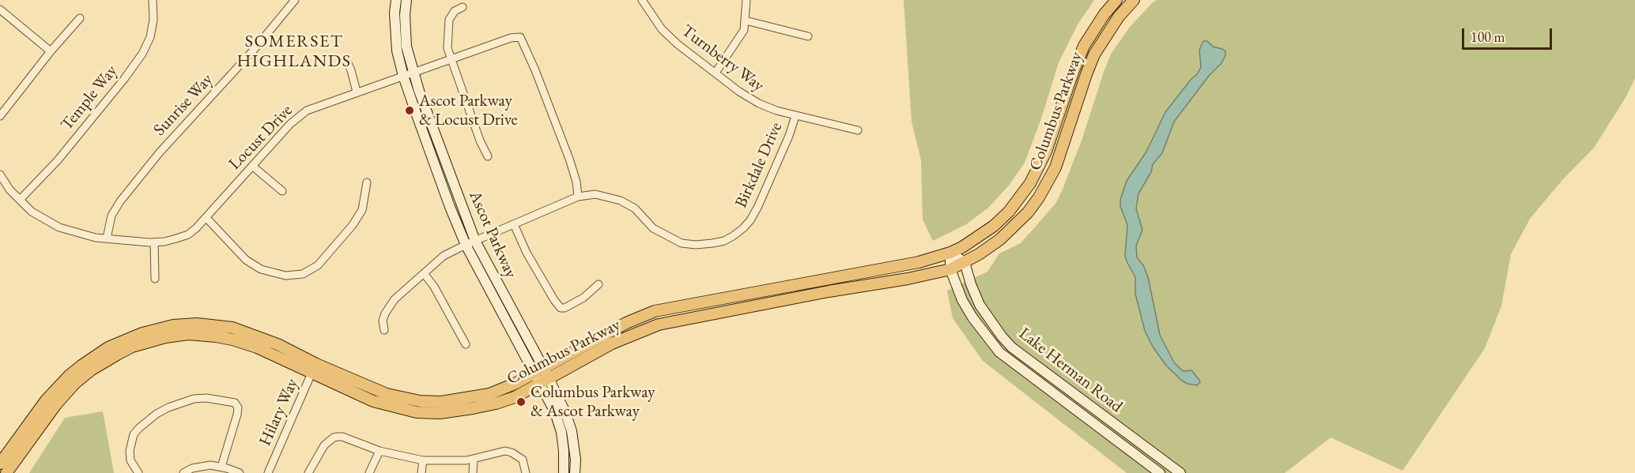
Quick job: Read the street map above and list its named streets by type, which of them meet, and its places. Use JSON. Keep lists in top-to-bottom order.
{
  "streets": {
    "main road": ["Columbus Parkway", "Ascot Parkway", "Lake Herman Road"],
    "street": [
      "Turnberry Way",
      "Temple Way",
      "Sunrise Way",
      "Locust Drive",
      "Birkdale Drive",
      "Hilary Way"
    ]
  },
  "crossings": [
    ["Turnberry Way", "Birkdale Drive"],
    ["Temple Way", "Locust Drive"],
    ["Sunrise Way", "Locust Drive"],
    ["Columbus Parkway", "Ascot Parkway"],
    ["Columbus Parkway", "Lake Herman Road"],
    ["Columbus Parkway", "Hilary Way"],
    ["Locust Drive", "Birkdale Drive"],
    ["Locust Drive", "Ascot Parkway"],
    ["Birkdale Drive", "Ascot Parkway"]
  ],
  "districts": ["SOMERSET HIGHLANDS"],
  "places": ["Ascot Parkway & Locust Drive", "Columbus Parkway & Ascot Parkway"],
  "scale_bar": "100 m"
}
